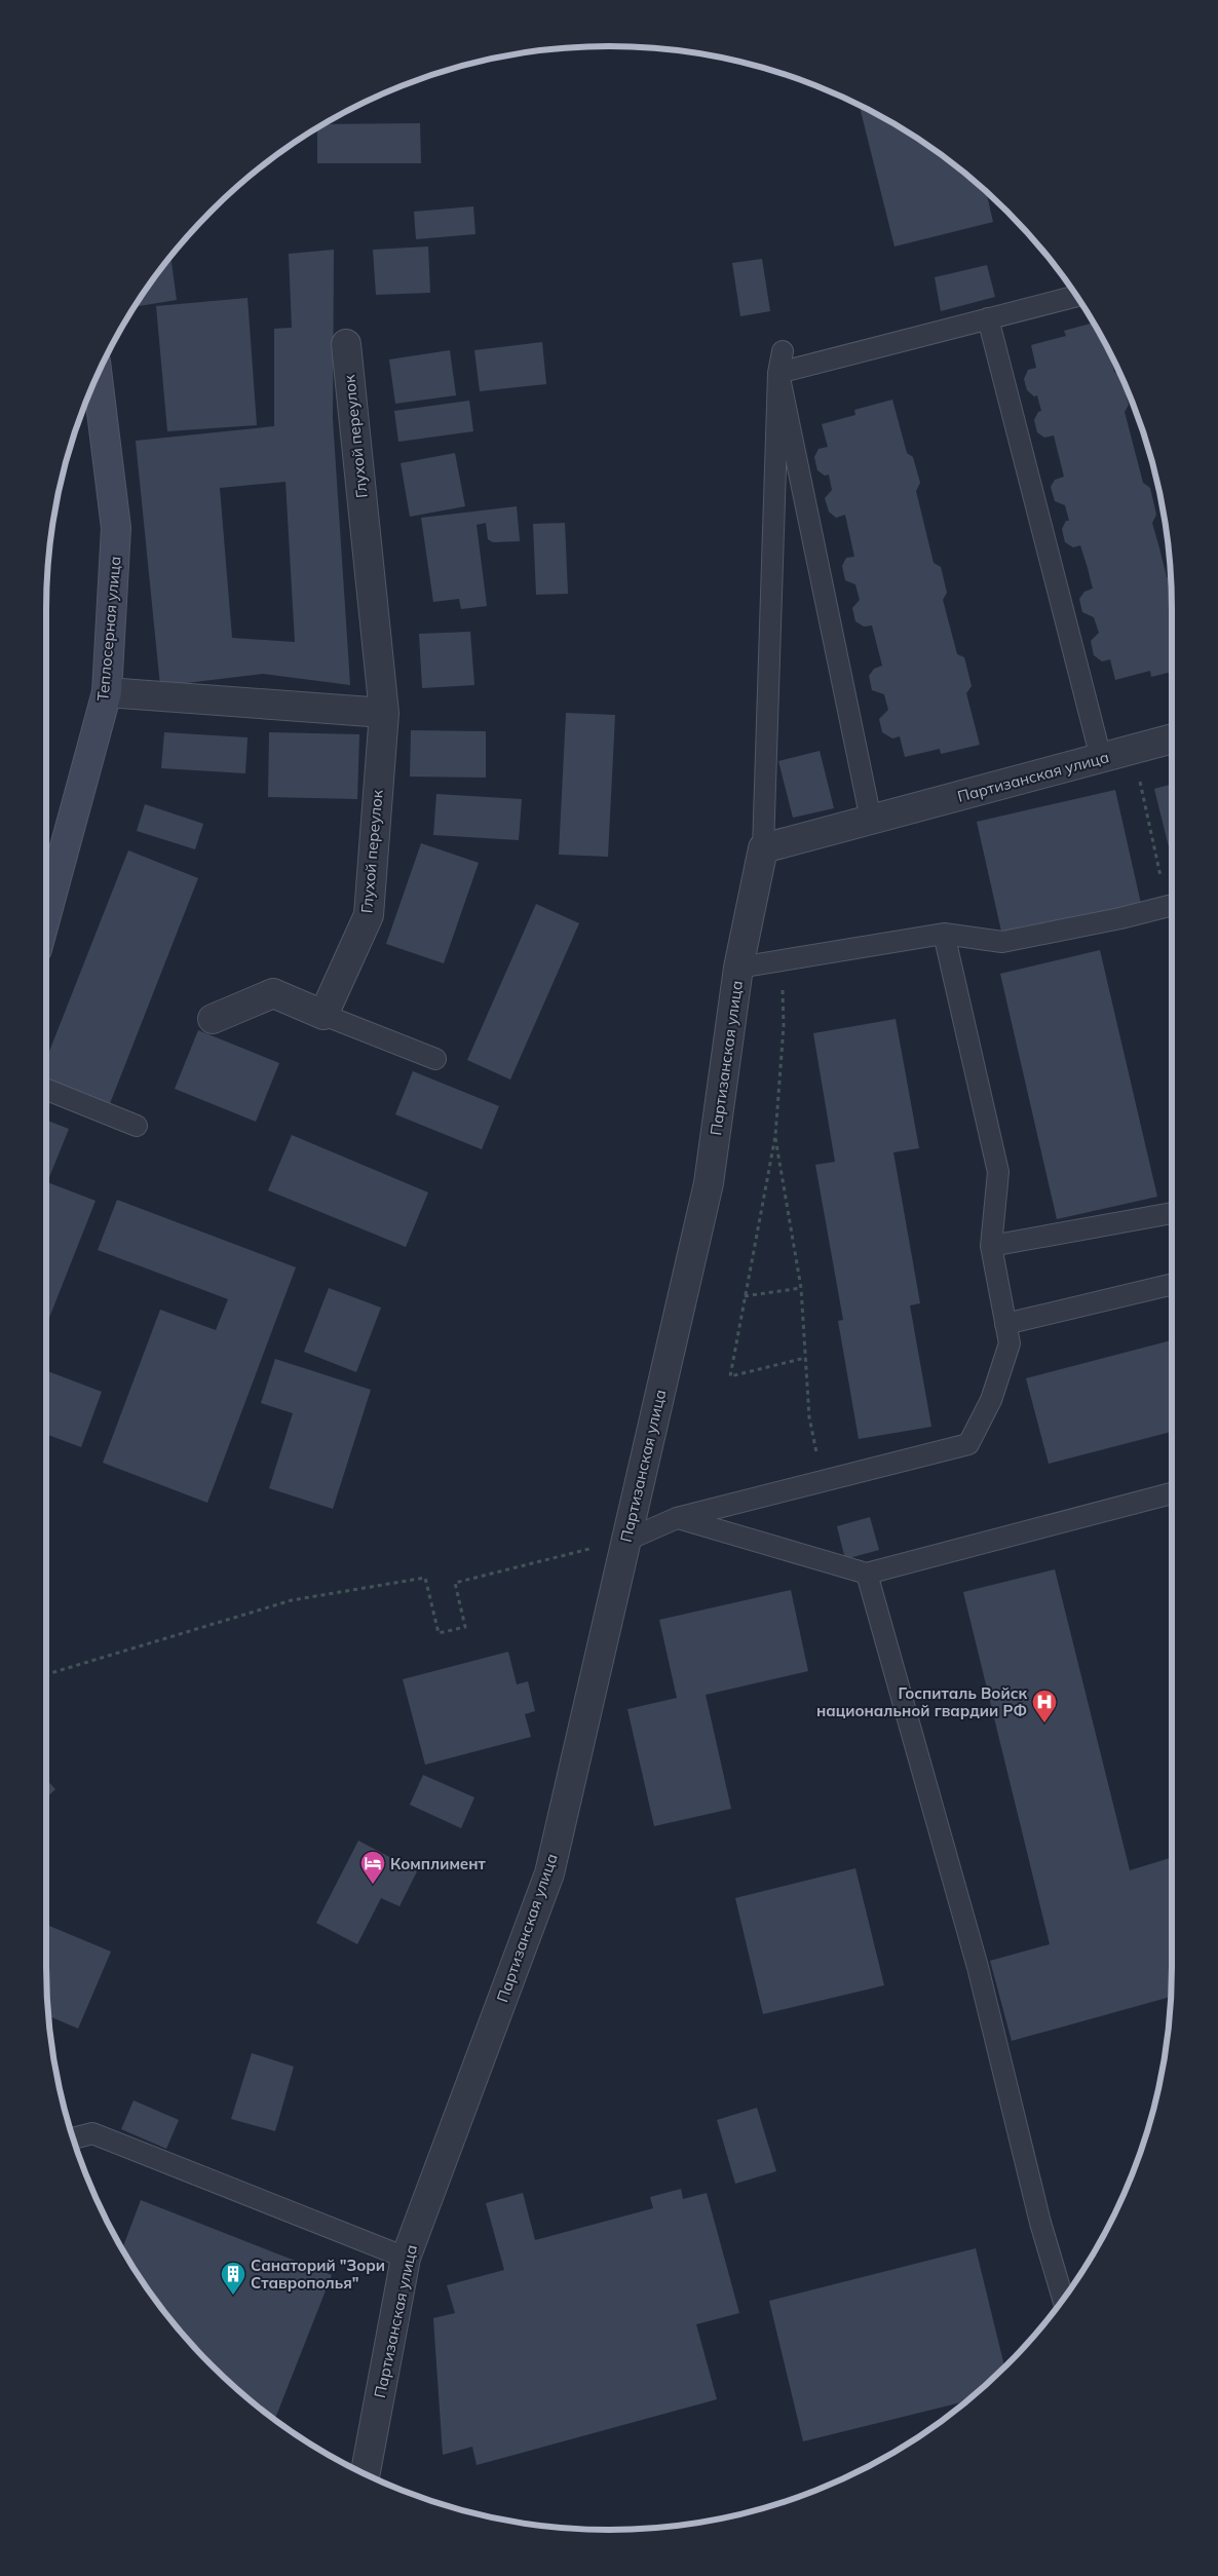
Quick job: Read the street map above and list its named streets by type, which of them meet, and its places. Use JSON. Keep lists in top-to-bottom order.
{
  "streets": {
    "main road": ["Теплосерная улица"],
    "street": ["Глухой переулок", "Партизанская улица"]
  },
  "places": {
    "hospital": ["Госпиталь Войск национальной гвардии РФ"],
    "hotel": ["Комплимент"],
    "building": ["Санаторий \"Зори Ставрополья\""]
  }
}
